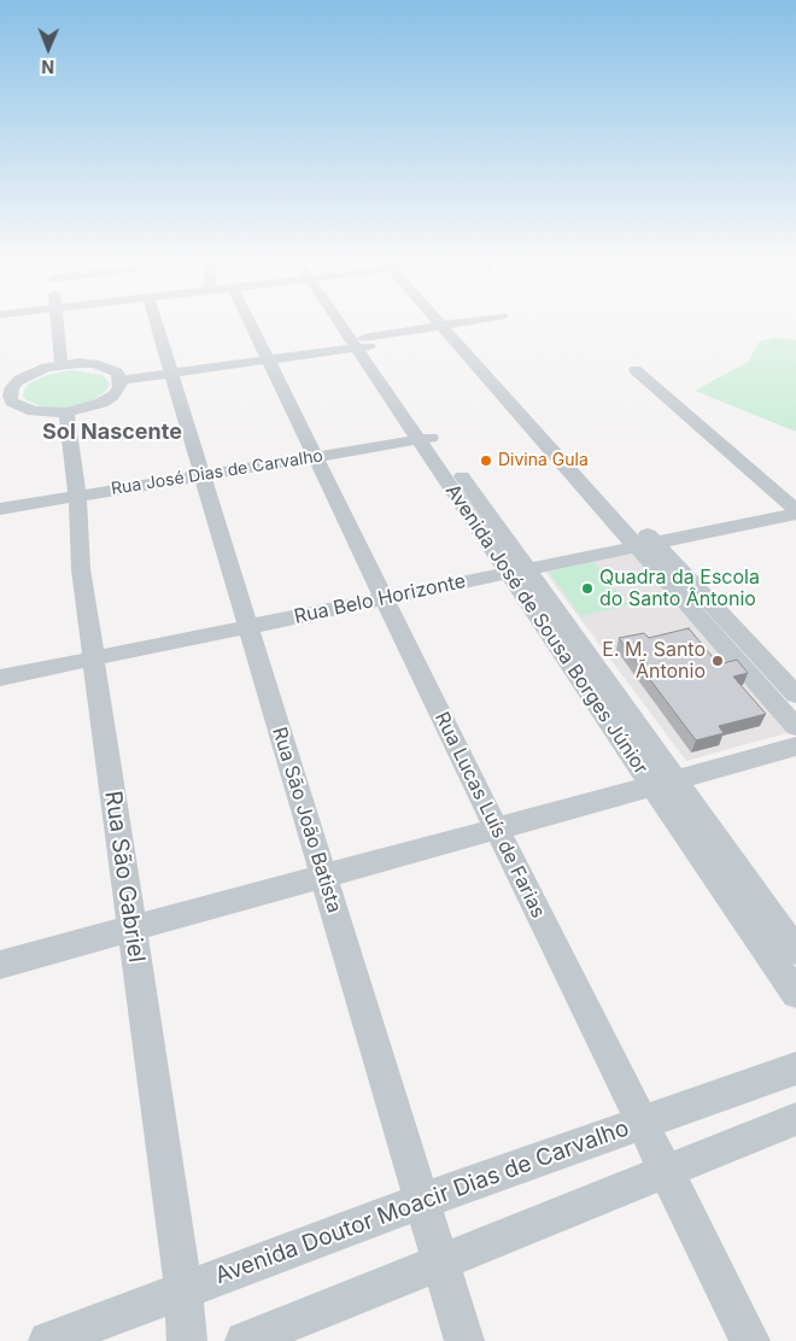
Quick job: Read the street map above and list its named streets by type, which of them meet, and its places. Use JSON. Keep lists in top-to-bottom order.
{
  "streets": {
    "street": [
      "Rua José Dias de Carvalho",
      "Rua Belo Horizonte",
      "Avenida José de Sousa Borges Júnior",
      "Rua Lucas Luís de Farias",
      "Rua São João Batista",
      "Rua São Gabriel",
      "Avenida Doutor Moacir Dias de Carvalho"
    ]
  },
  "crossings": [
    ["Rua José Dias de Carvalho", "Avenida José de Sousa Borges Júnior"],
    ["Rua José Dias de Carvalho", "Rua Lucas Luís de Farias"],
    ["Rua José Dias de Carvalho", "Rua São João Batista"],
    ["Rua José Dias de Carvalho", "Rua São Gabriel"],
    ["Rua Belo Horizonte", "Avenida José de Sousa Borges Júnior"],
    ["Rua Belo Horizonte", "Rua Lucas Luís de Farias"],
    ["Rua Belo Horizonte", "Rua São João Batista"],
    ["Rua Belo Horizonte", "Rua São Gabriel"],
    ["Rua Lucas Luís de Farias", "Avenida Doutor Moacir Dias de Carvalho"],
    ["Rua São João Batista", "Avenida Doutor Moacir Dias de Carvalho"],
    ["Rua São Gabriel", "Avenida Doutor Moacir Dias de Carvalho"]
  ],
  "districts": ["Sol Nascente"],
  "places": ["Divina Gula", "Quadra da Escola do Santo Ântonio", "E. M. Santo Ãntonio"],
  "north": "bottom"
}
